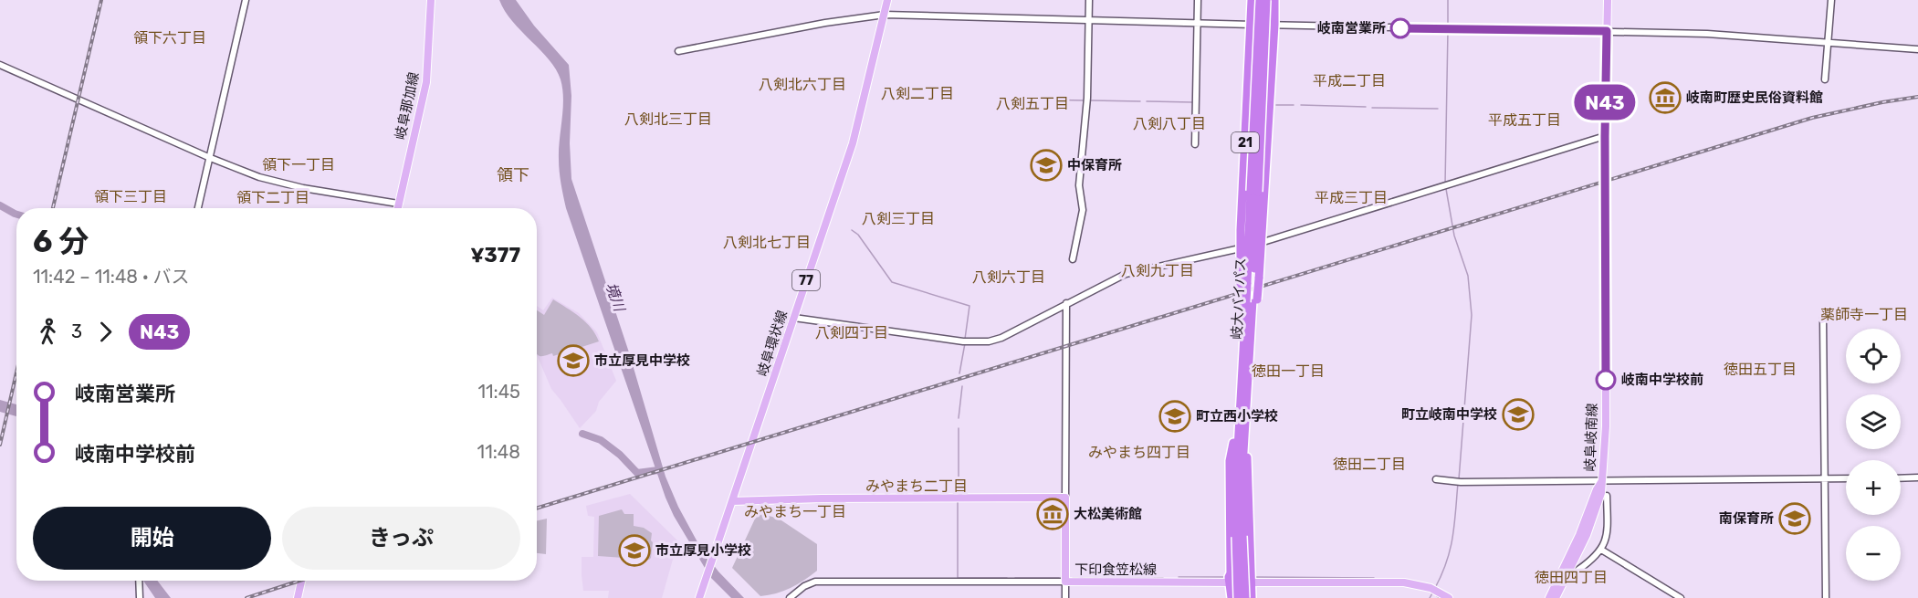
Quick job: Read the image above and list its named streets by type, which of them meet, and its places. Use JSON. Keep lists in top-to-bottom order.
{
  "streets": {
    "highway": ["21", "岐大バイパス"],
    "main road": [
      "岐阜那加線",
      "77",
      "岐阜環状線",
      "岐阜岐南線",
      "下印食笠松線"
    ]
  },
  "crossings": [
    ["21", "岐大バイパス"],
    ["21", "下印食笠松線"]
  ],
  "districts": [
    "領下六丁目",
    "平成二丁目",
    "八剣北六丁目",
    "八剣二丁目",
    "八剣五丁目",
    "八剣北三丁目",
    "平成五丁目",
    "八剣八丁目",
    "領下一丁目",
    "領下",
    "領下三丁目",
    "領下二丁目",
    "平成三丁目",
    "八剣三丁目",
    "八剣北七丁目",
    "八剣九丁目",
    "八剣六丁目",
    "薬師寺一丁目",
    "八剣四丁目",
    "徳田五丁目",
    "徳田一丁目",
    "みやまち四丁目",
    "徳田二丁目",
    "みやまち二丁目",
    "みやまち一丁目",
    "徳田四丁目"
  ],
  "water": ["境川"],
  "places": {
    "other": ["岐南営業所", "岐南中学校前"],
    "museum": ["岐南町歴史民俗資料館", "大松美術館"],
    "school or university": [
      "中保育所",
      "市立厚見中学校",
      "町立岐南中学校",
      "町立西小学校",
      "南保育所",
      "市立厚見小学校"
    ]
  },
  "lines": ["bus line N43"],
  "page": {
    "on_map": "N43",
    "heading": ["6 分", "11:42 – 11:48 · バス", "¥377"],
    "legs": ["3", "N43"],
    "map_buttons": ["+", "−"],
    "list": [
      {
        "name": "岐南営業所",
        "value": "11:45"
      },
      {
        "name": "岐南中学校前",
        "value": "11:48"
      }
    ],
    "buttons": ["開始", "きっぷ"]
  }
}
